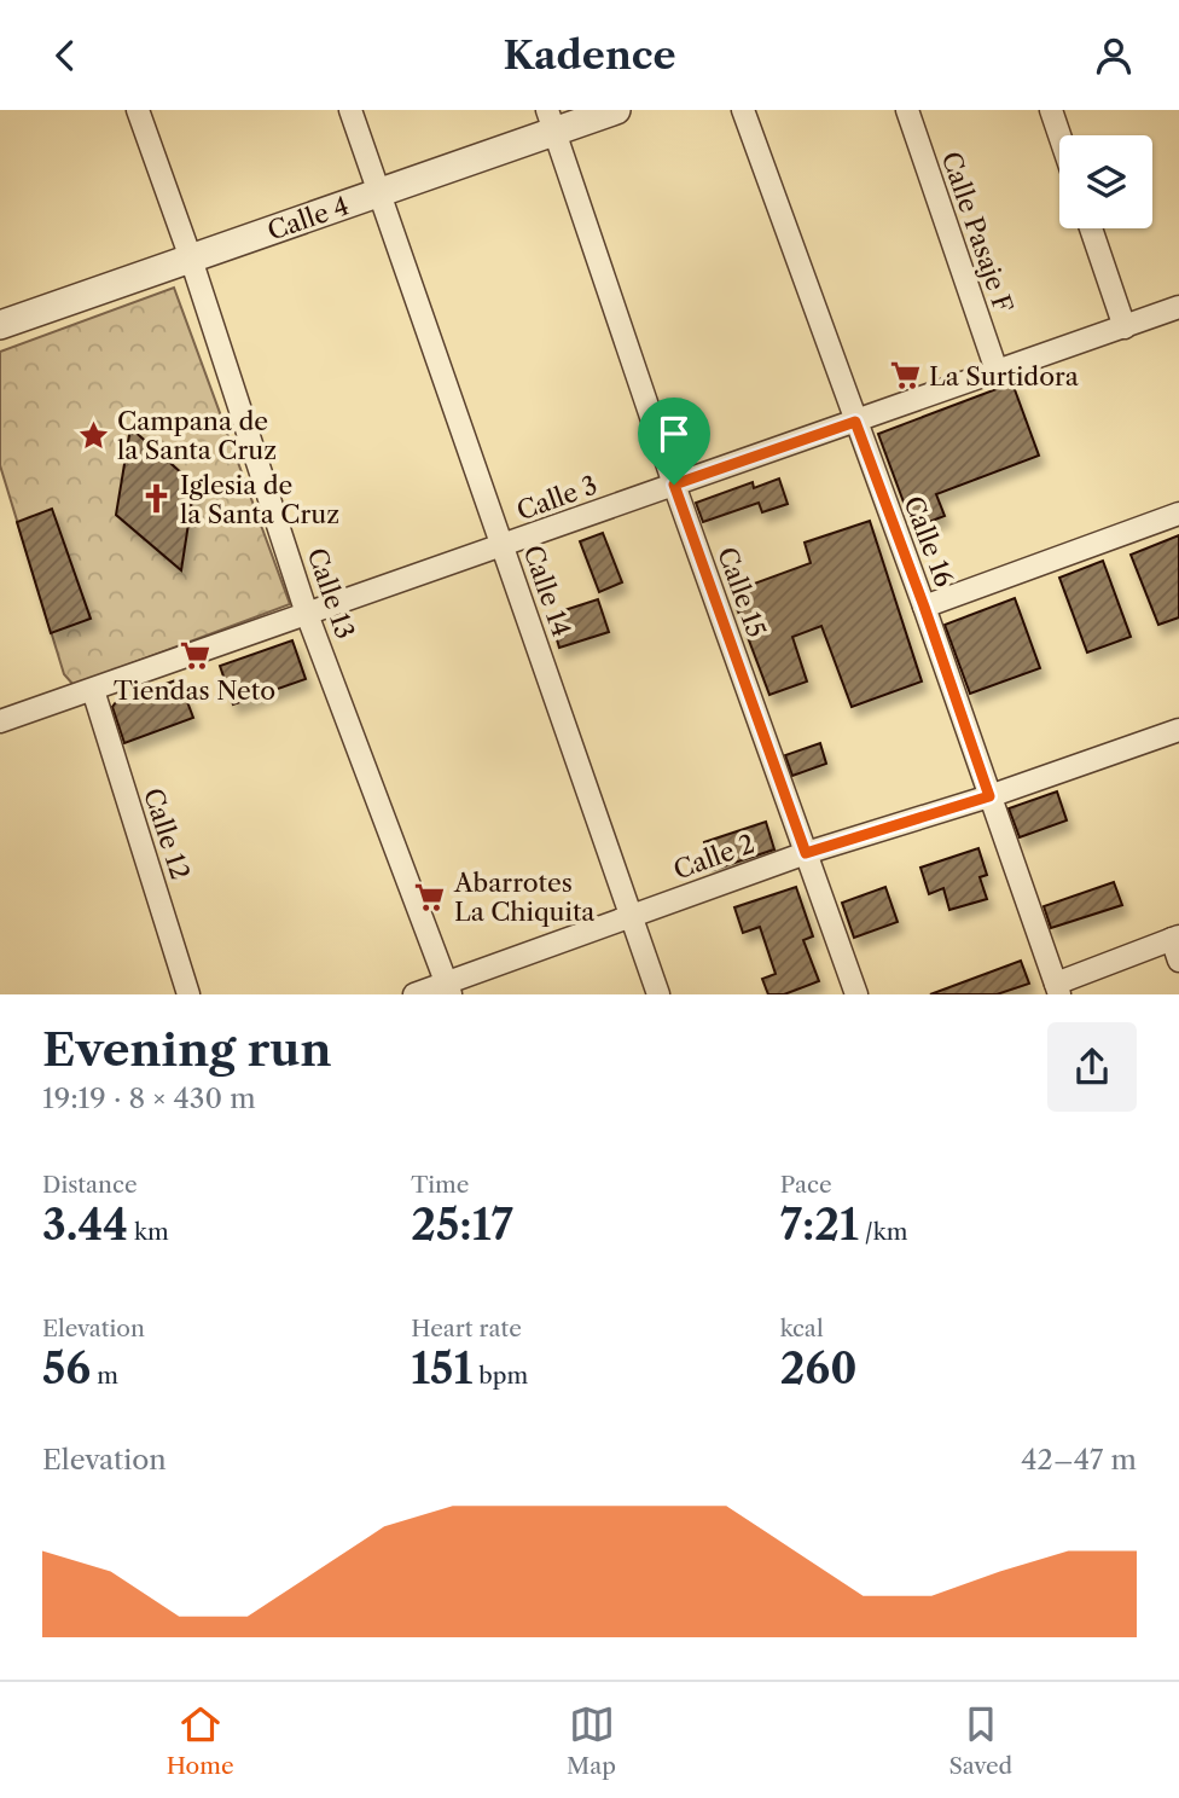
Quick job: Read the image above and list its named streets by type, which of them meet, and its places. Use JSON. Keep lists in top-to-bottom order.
{
  "streets": {
    "street": [
      "Calle 4",
      "Calle Pasaje F",
      "Calle 3",
      "Calle 16",
      "Calle 14",
      "Calle 15",
      "Calle 13",
      "Calle 12",
      "Calle 2"
    ]
  },
  "crossings": [
    ["Calle 4", "Calle 14"],
    ["Calle 4", "Calle 15"],
    ["Calle 4", "Calle 13"],
    ["Calle Pasaje F", "Calle 3"],
    ["Calle 3", "Calle 16"],
    ["Calle 3", "Calle 14"],
    ["Calle 3", "Calle 15"],
    ["Calle 3", "Calle 13"],
    ["Calle 3", "Calle 12"],
    ["Calle 16", "Calle 2"],
    ["Calle 14", "Calle 2"],
    ["Calle 15", "Calle 2"],
    ["Calle 13", "Calle 2"]
  ],
  "places": {
    "supermarket": ["La Surtidora", "Tiendas Neto", "Abarrotes La Chiquita"],
    "place": ["Campana de la Santa Cruz"],
    "church": ["Iglesia de la Santa Cruz"]
  },
  "page": {
    "header": "Kadence",
    "heading": ["Evening run", "19:19 · 8 × 430 m"],
    "stats": [
      ["Distance", "3.44 km"],
      ["Time", "25:17"],
      ["Pace", "7:21 /km"],
      ["Elevation", "56 m"],
      ["Heart rate", "151 bpm"],
      ["kcal", "260"]
    ],
    "chart": ["Elevation", "42–47 m"],
    "tabs": ["Home", "Map", "Saved"]
  }
}
